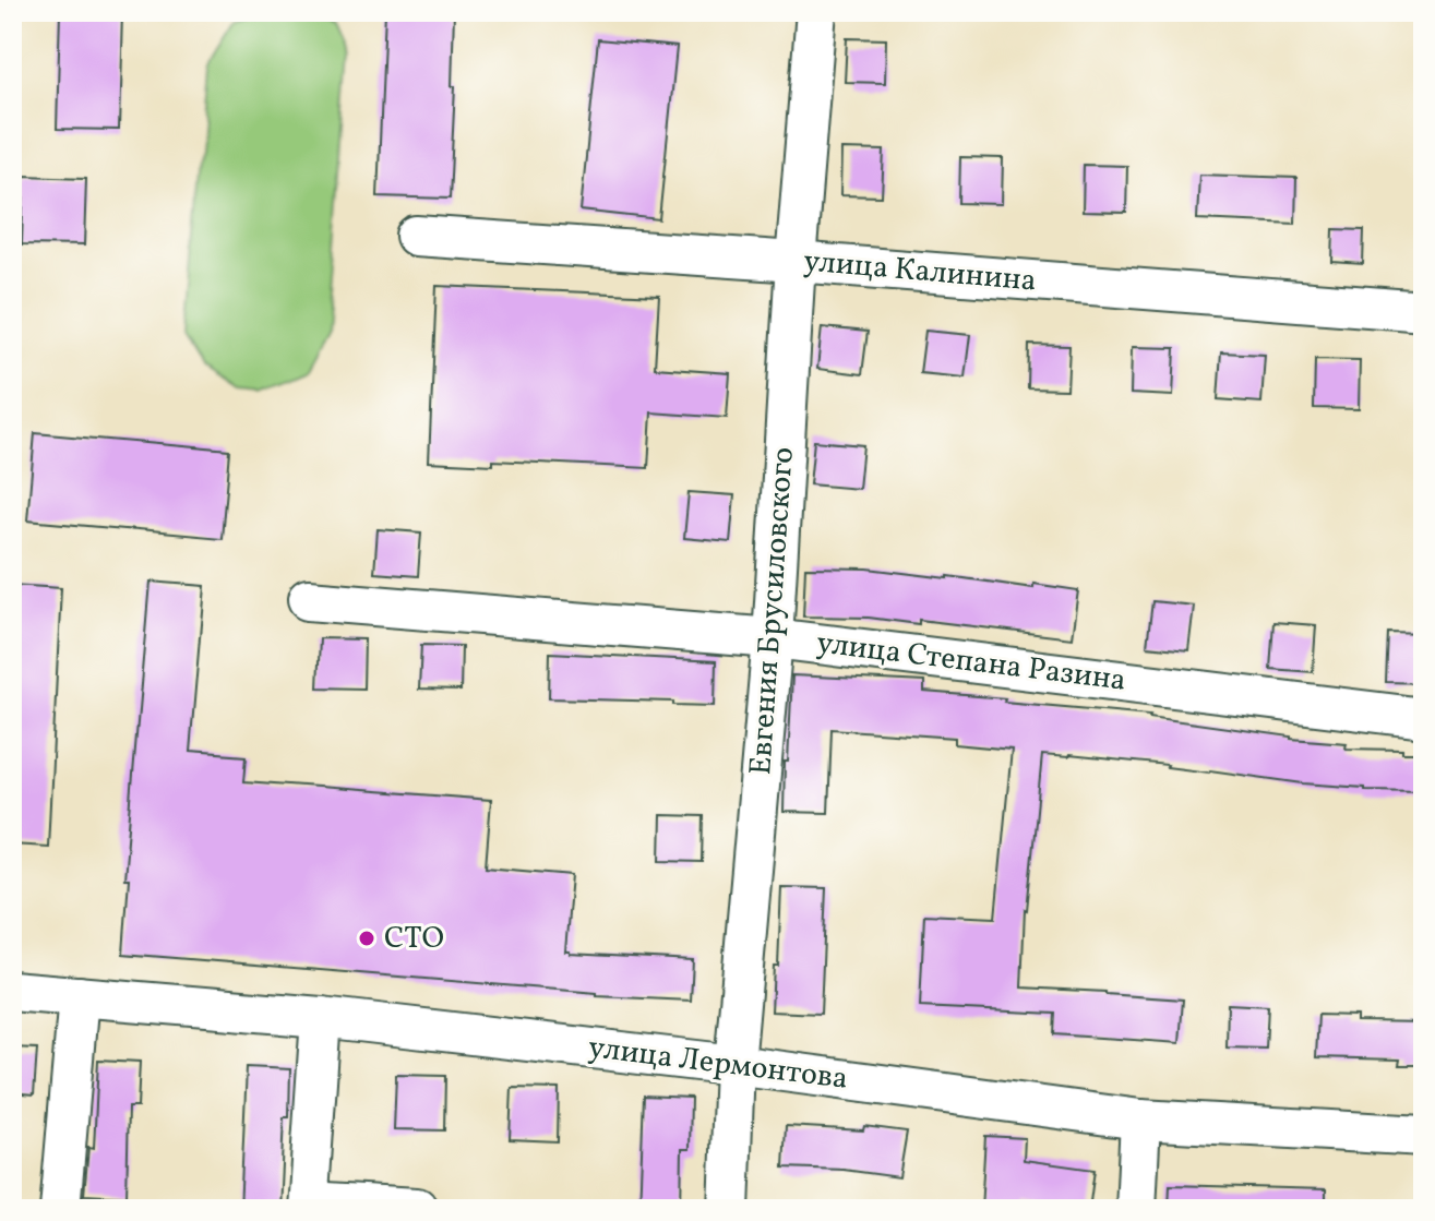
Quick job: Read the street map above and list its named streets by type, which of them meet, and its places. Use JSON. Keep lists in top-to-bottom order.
{
  "streets": {
    "street": [
      "улица Калинина",
      "Евгения Брусиловского",
      "улица Степана Разина",
      "улица Лермонтова"
    ]
  },
  "crossings": [
    ["улица Калинина", "Евгения Брусиловского"],
    ["Евгения Брусиловского", "улица Степана Разина"],
    ["Евгения Брусиловского", "улица Лермонтова"]
  ],
  "places": ["СТО"]
}
